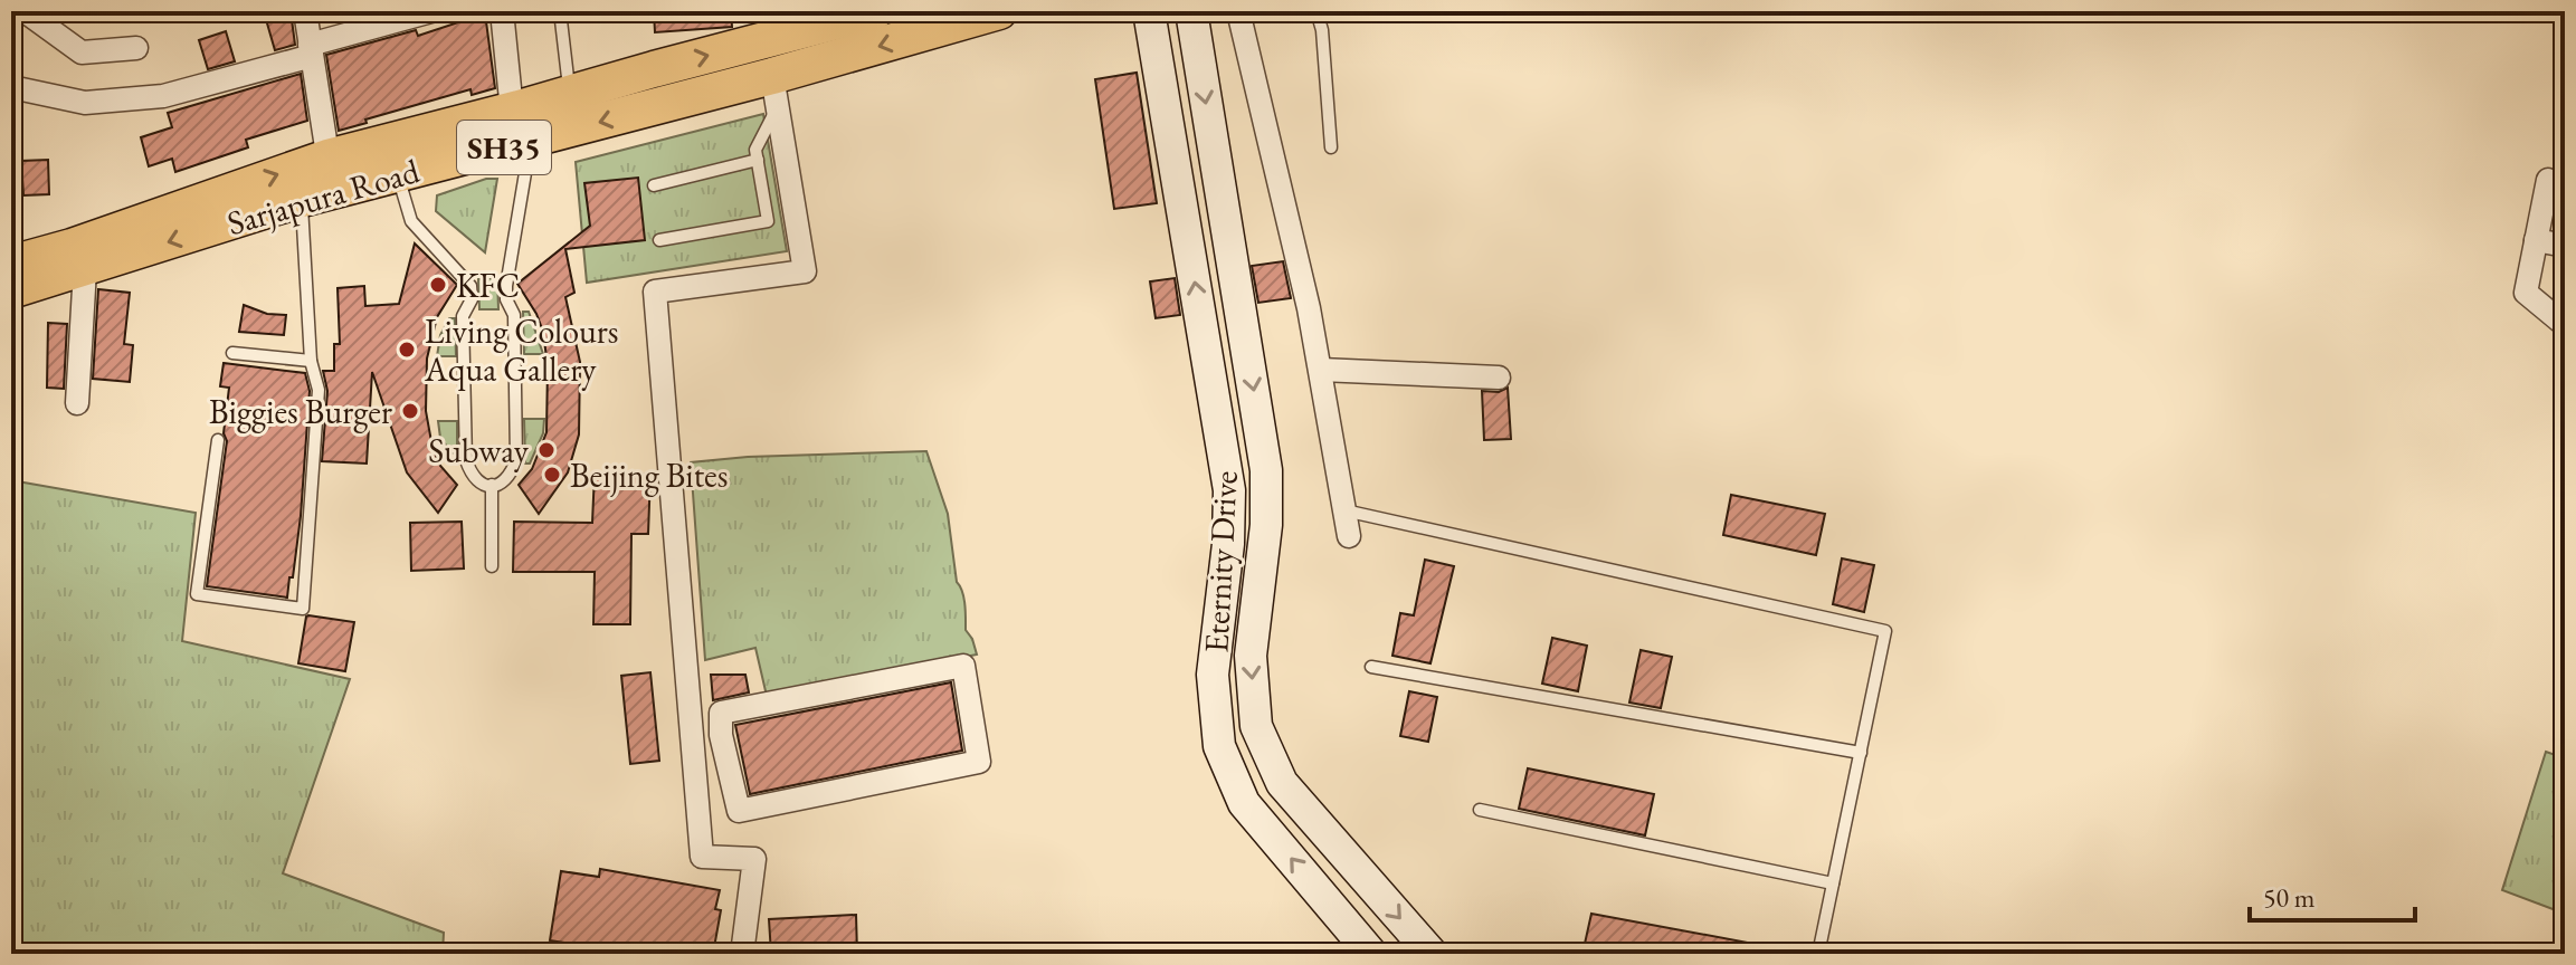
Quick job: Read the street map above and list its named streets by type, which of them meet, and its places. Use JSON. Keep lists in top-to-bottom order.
{
  "streets": {
    "main road": ["SH35", "Sarjapura Road"],
    "street": ["Eternity Drive"]
  },
  "places": [
    "KFC",
    "Living Colours Aqua Gallery",
    "Biggies Burger",
    "Subway",
    "Beijing Bites"
  ],
  "scale_bar": "50 m"
}
